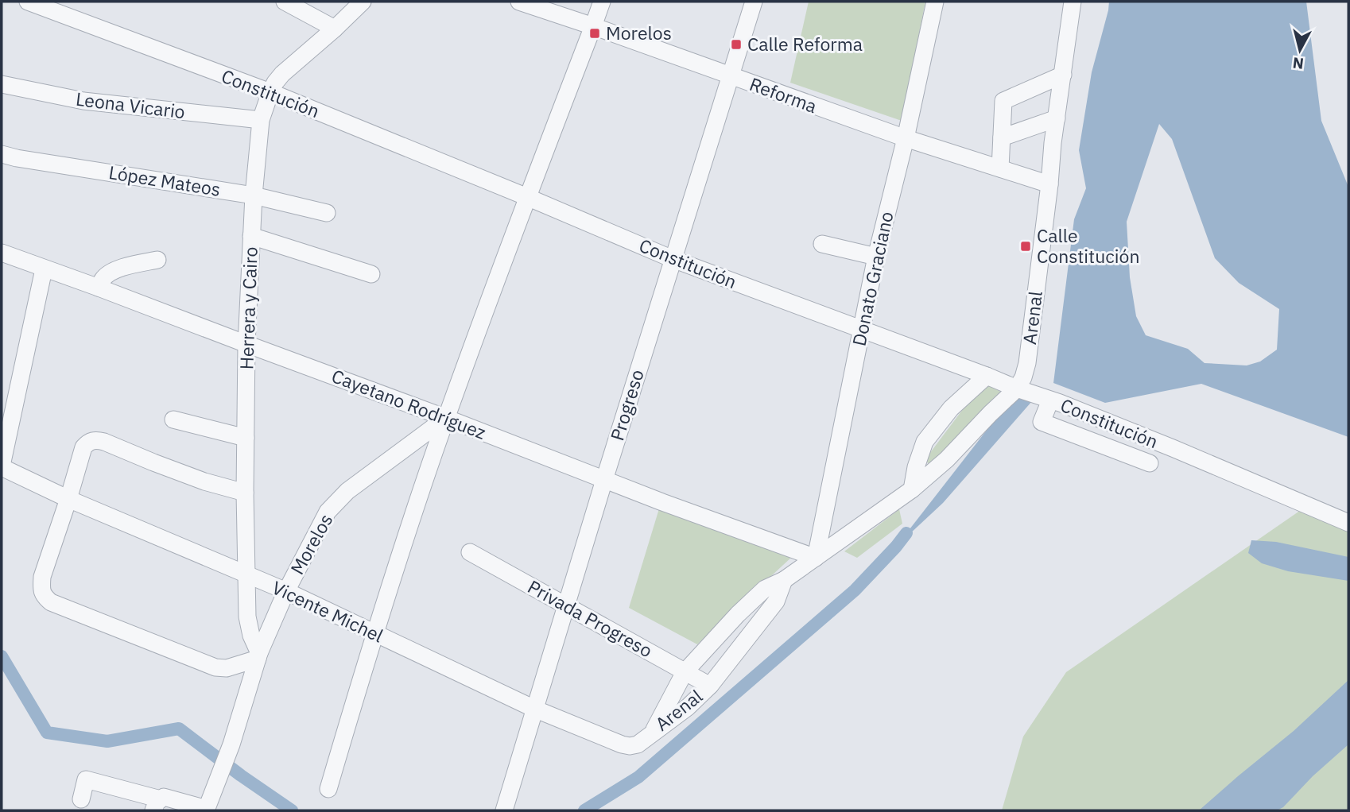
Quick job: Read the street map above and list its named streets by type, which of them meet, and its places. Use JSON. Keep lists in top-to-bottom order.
{
  "streets": {
    "street": [
      "Constitución",
      "Reforma",
      "Leona Vicario",
      "López Mateos",
      "Donato Graciano",
      "Herrera y Cairo",
      "Arenal",
      "Cayetano Rodríguez",
      "Progreso",
      "Morelos",
      "Vicente Michel",
      "Privada Progreso"
    ]
  },
  "crossings": [
    ["Constitución", "Donato Graciano"],
    ["Constitución", "Herrera y Cairo"],
    ["Constitución", "Arenal"],
    ["Constitución", "Progreso"],
    ["Reforma", "Donato Graciano"],
    ["Reforma", "Arenal"],
    ["Reforma", "Progreso"],
    ["Leona Vicario", "Herrera y Cairo"],
    ["López Mateos", "Herrera y Cairo"],
    ["Donato Graciano", "Arenal"],
    ["Donato Graciano", "Cayetano Rodríguez"],
    ["Herrera y Cairo", "Cayetano Rodríguez"],
    ["Herrera y Cairo", "Morelos"],
    ["Herrera y Cairo", "Vicente Michel"],
    ["Arenal", "Cayetano Rodríguez"],
    ["Arenal", "Vicente Michel"],
    ["Arenal", "Privada Progreso"],
    ["Cayetano Rodríguez", "Progreso"],
    ["Cayetano Rodríguez", "Morelos"],
    ["Progreso", "Vicente Michel"],
    ["Progreso", "Privada Progreso"],
    ["Morelos", "Vicente Michel"]
  ],
  "places": {
    "transit": ["Morelos", "Calle Reforma", "Calle Constitución"]
  },
  "north": "bottom"
}
